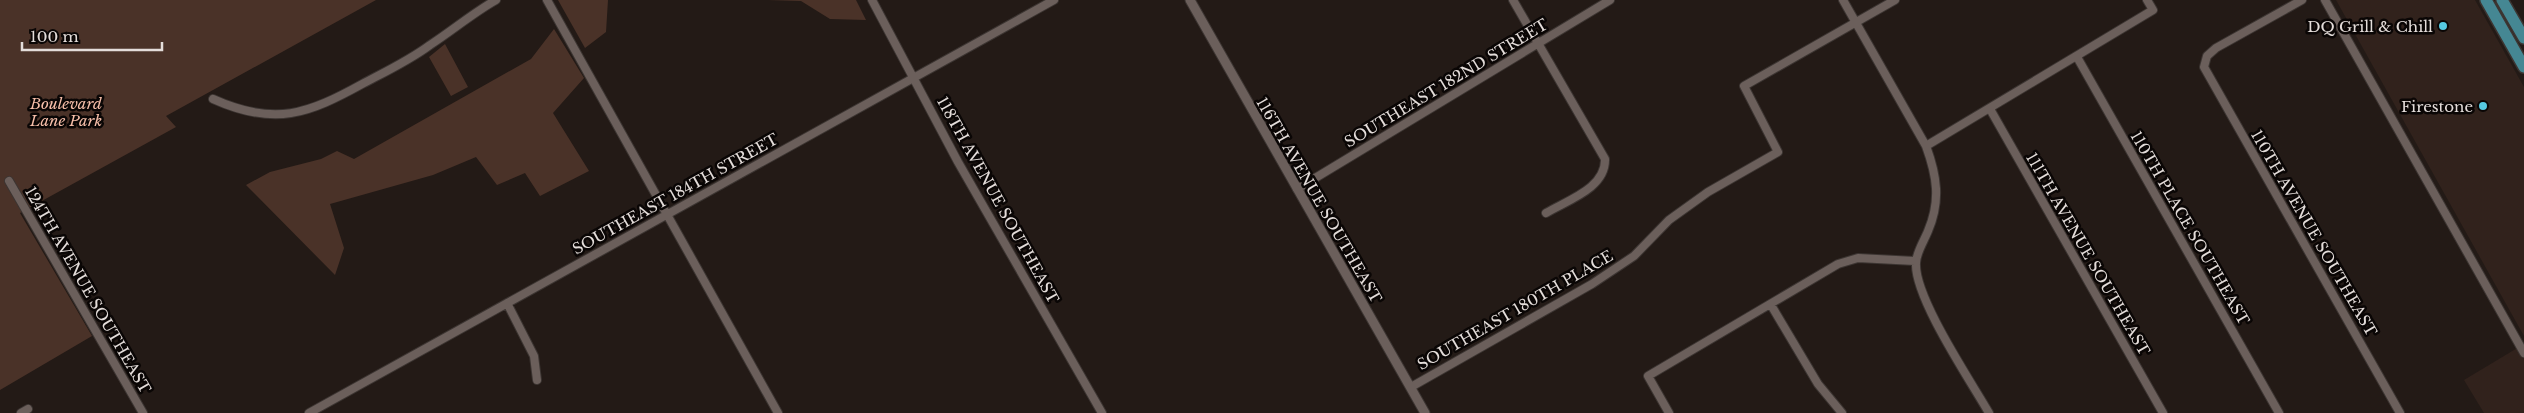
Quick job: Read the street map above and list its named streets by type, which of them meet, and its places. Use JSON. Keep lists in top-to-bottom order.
{
  "streets": {
    "street": [
      "SOUTHEAST 182ND STREET",
      "SOUTHEAST 184TH STREET",
      "118TH AVENUE SOUTHEAST",
      "116TH AVENUE SOUTHEAST",
      "110TH PLACE SOUTHEAST",
      "110TH AVENUE SOUTHEAST",
      "111TH AVENUE SOUTHEAST",
      "124TH AVENUE SOUTHEAST",
      "SOUTHEAST 180TH PLACE"
    ]
  },
  "crossings": [
    ["SOUTHEAST 182ND STREET", "116TH AVENUE SOUTHEAST"],
    ["SOUTHEAST 184TH STREET", "118TH AVENUE SOUTHEAST"],
    ["116TH AVENUE SOUTHEAST", "SOUTHEAST 180TH PLACE"]
  ],
  "parks": ["Boulevard Lane Park"],
  "places": ["DQ Grill & Chill", "Firestone"],
  "scale_bar": "100 m"
}
